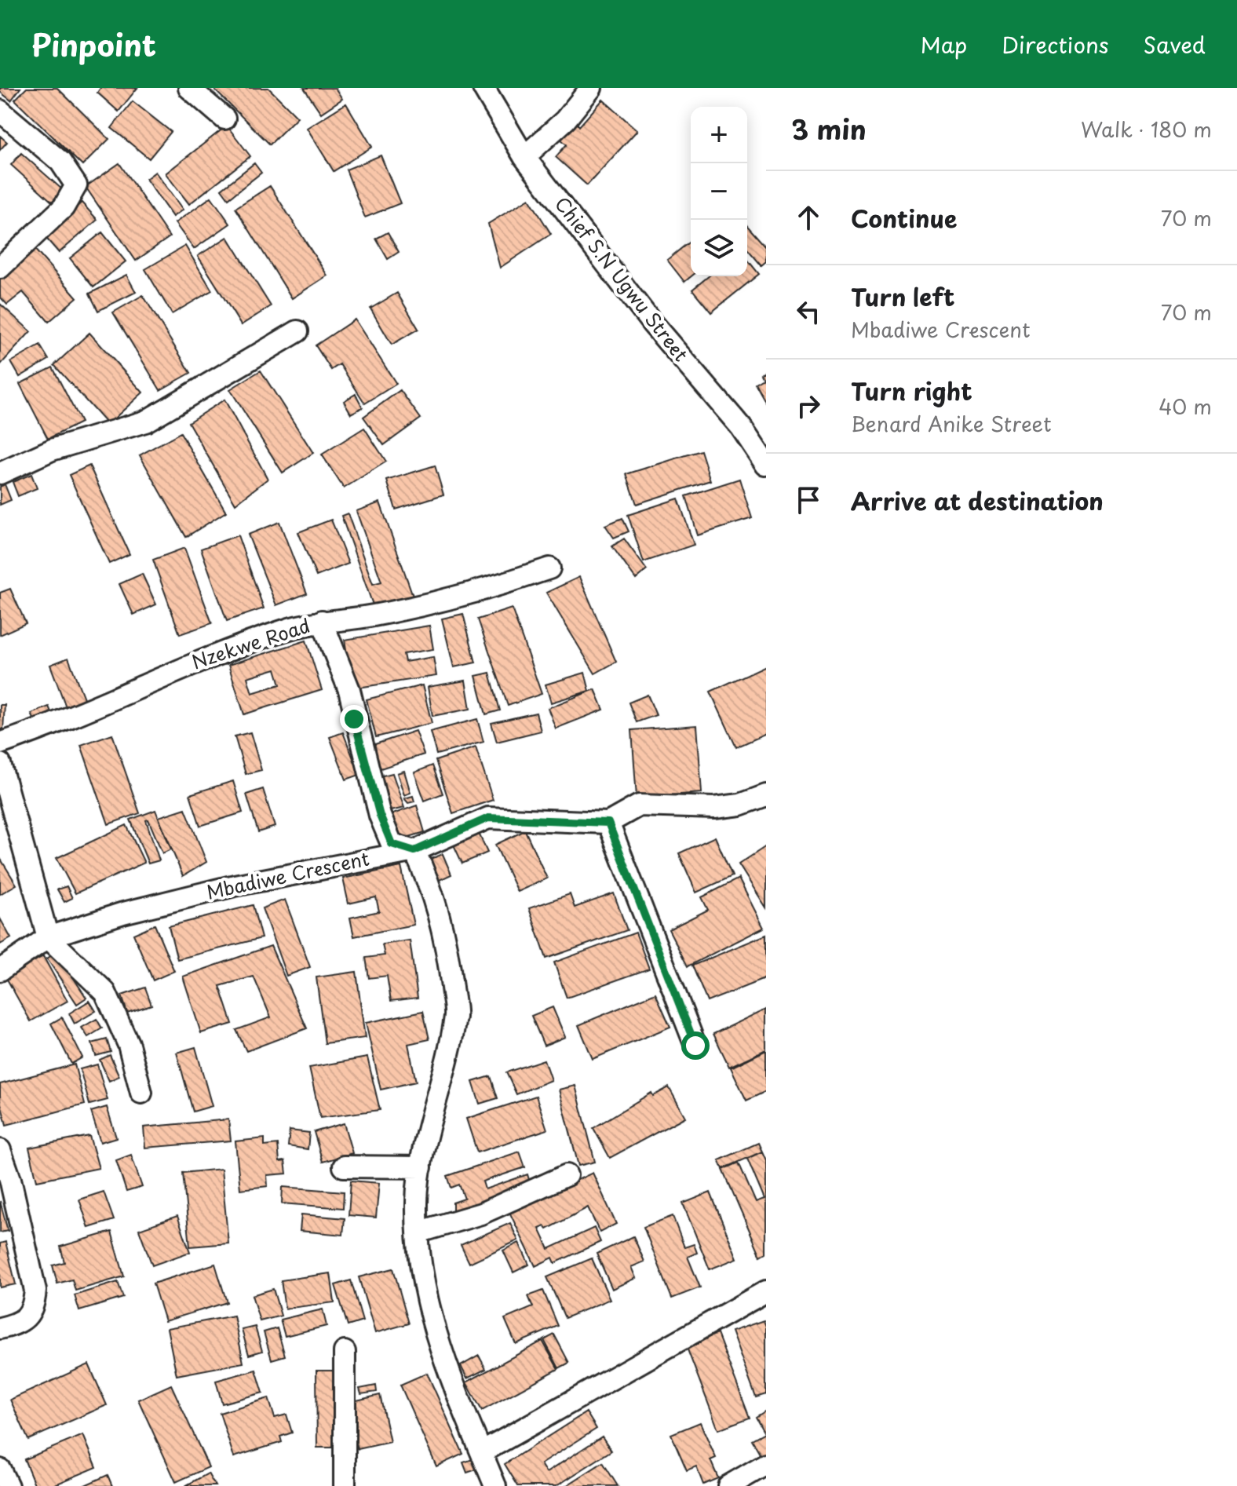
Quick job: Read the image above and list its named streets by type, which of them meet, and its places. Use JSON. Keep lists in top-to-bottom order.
{
  "streets": {
    "street": ["Chief S.N Ugwu Street", "Nzekwe Road", "Mbadiwe Crescent"]
  },
  "page": {
    "header": "Pinpoint",
    "nav": ["Map", "Directions", "Saved"],
    "heading": ["3 min", "Walk · 180 m"],
    "map_buttons": ["+", "−"],
    "list": [
      ["Continue", "70 m"],
      ["Turn left", "Mbadiwe Crescent", "70 m"],
      ["Turn right", "Benard Anike Street", "40 m"],
      "Arrive at destination"
    ]
  }
}
